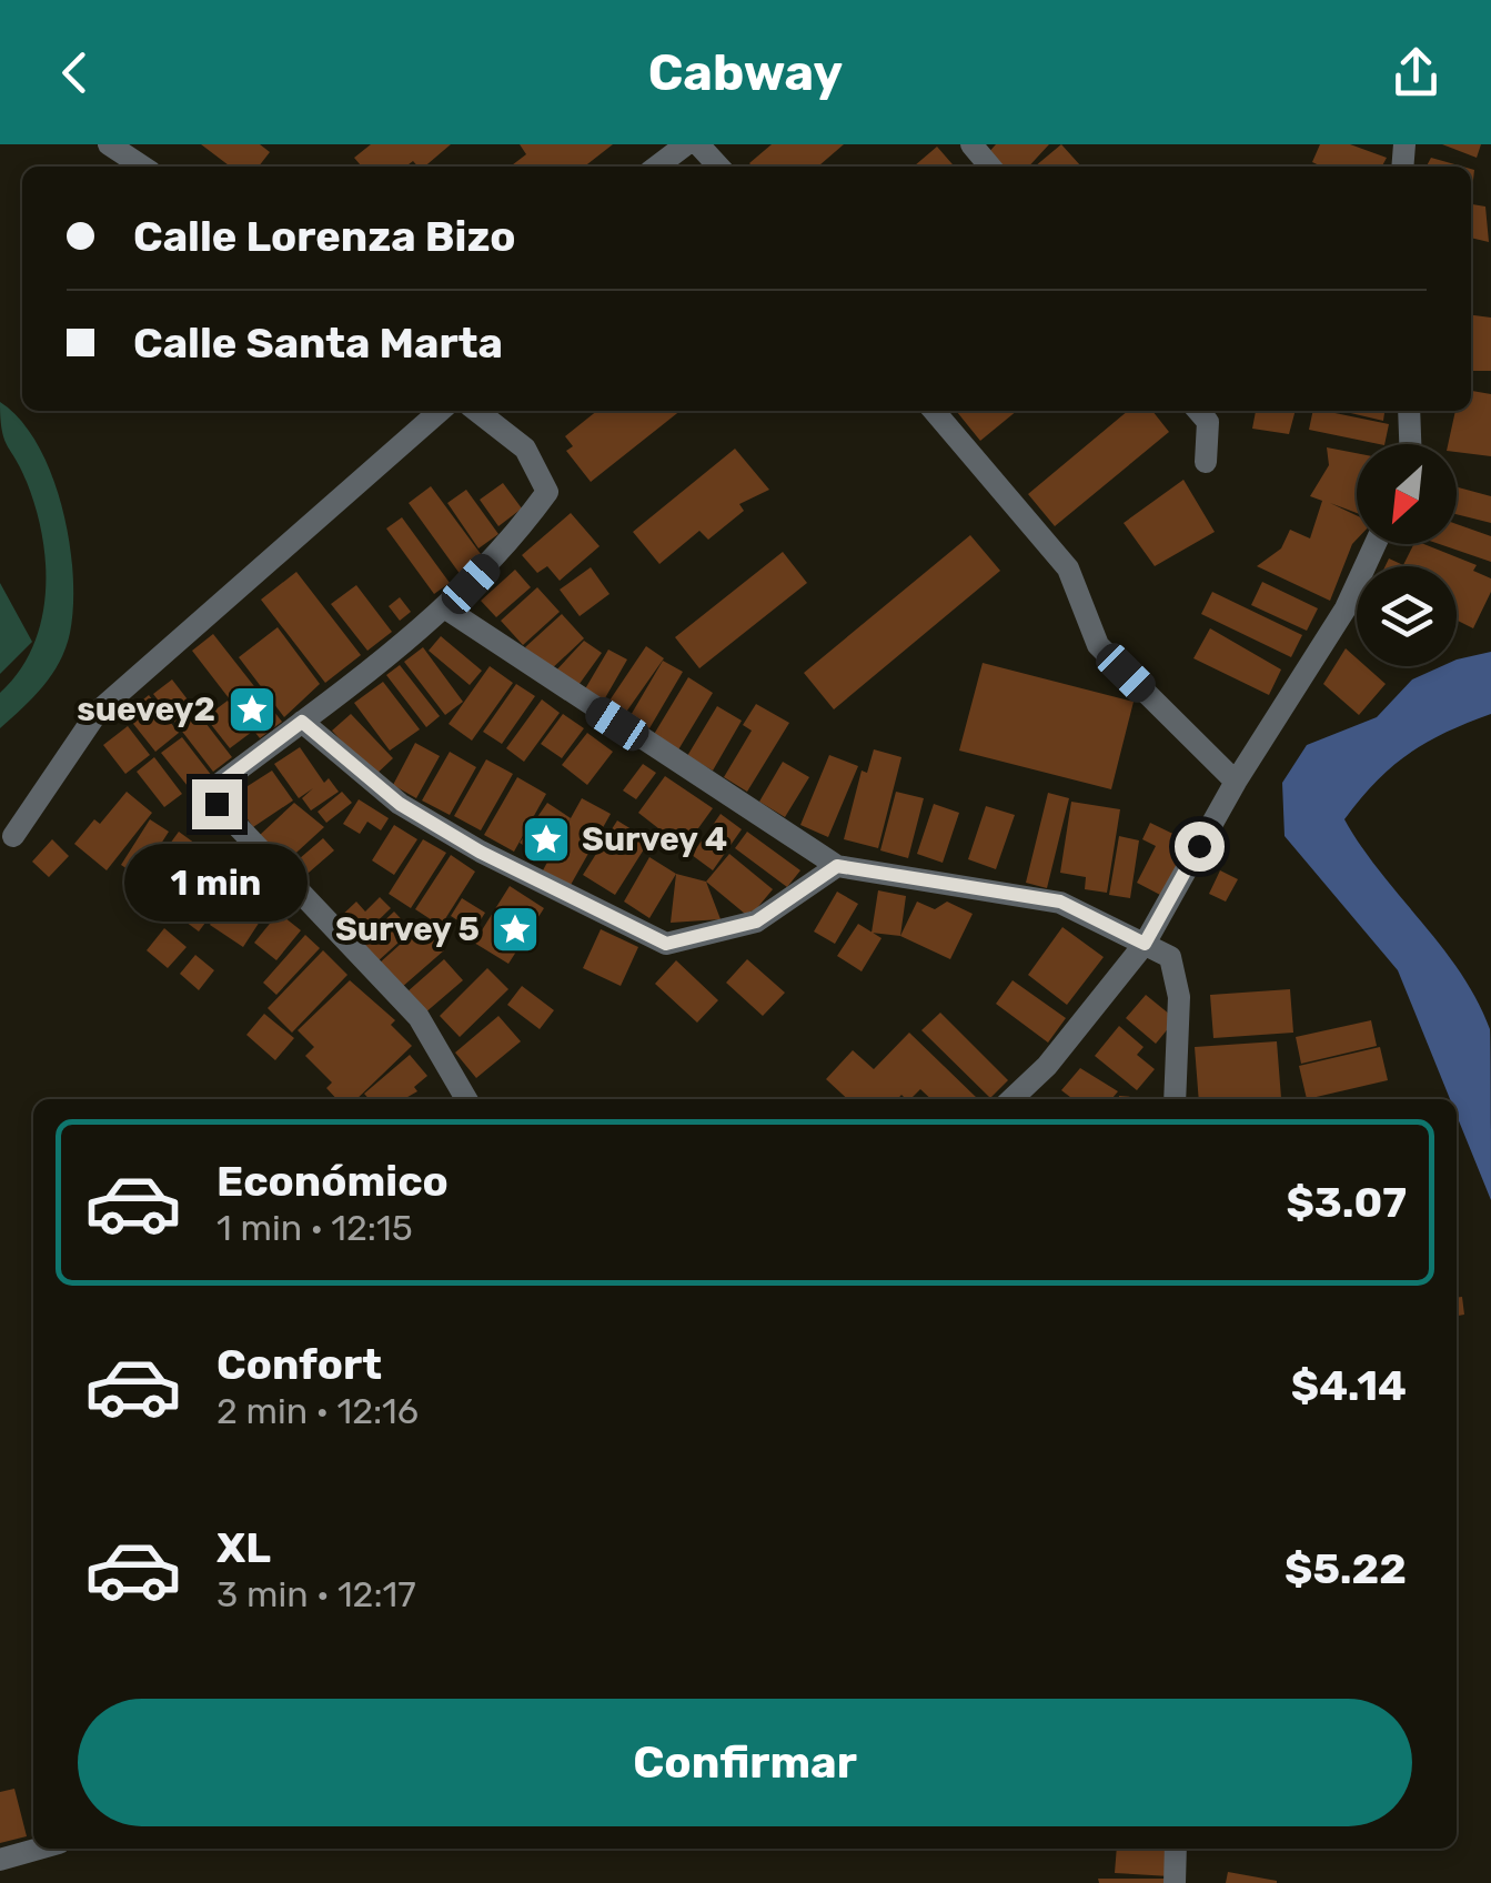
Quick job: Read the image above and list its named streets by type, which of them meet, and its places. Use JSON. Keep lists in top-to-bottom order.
{
  "places": {
    "place": ["suevey2", "Survey 4", "Survey 5"]
  },
  "north": "bottom left",
  "page": {
    "header": "Cabway",
    "banner": ["Calle Lorenza Bizo", "Calle Santa Marta"],
    "bubble": "1 min",
    "list": [
      {
        "name": "Económico",
        "note": "1 min · 12:15",
        "value": "$3.07"
      },
      {
        "name": "Confort",
        "note": "2 min · 12:16",
        "value": "$4.14"
      },
      {
        "name": "XL",
        "note": "3 min · 12:17",
        "value": "$5.22"
      }
    ],
    "buttons": "Confirmar"
  }
}
